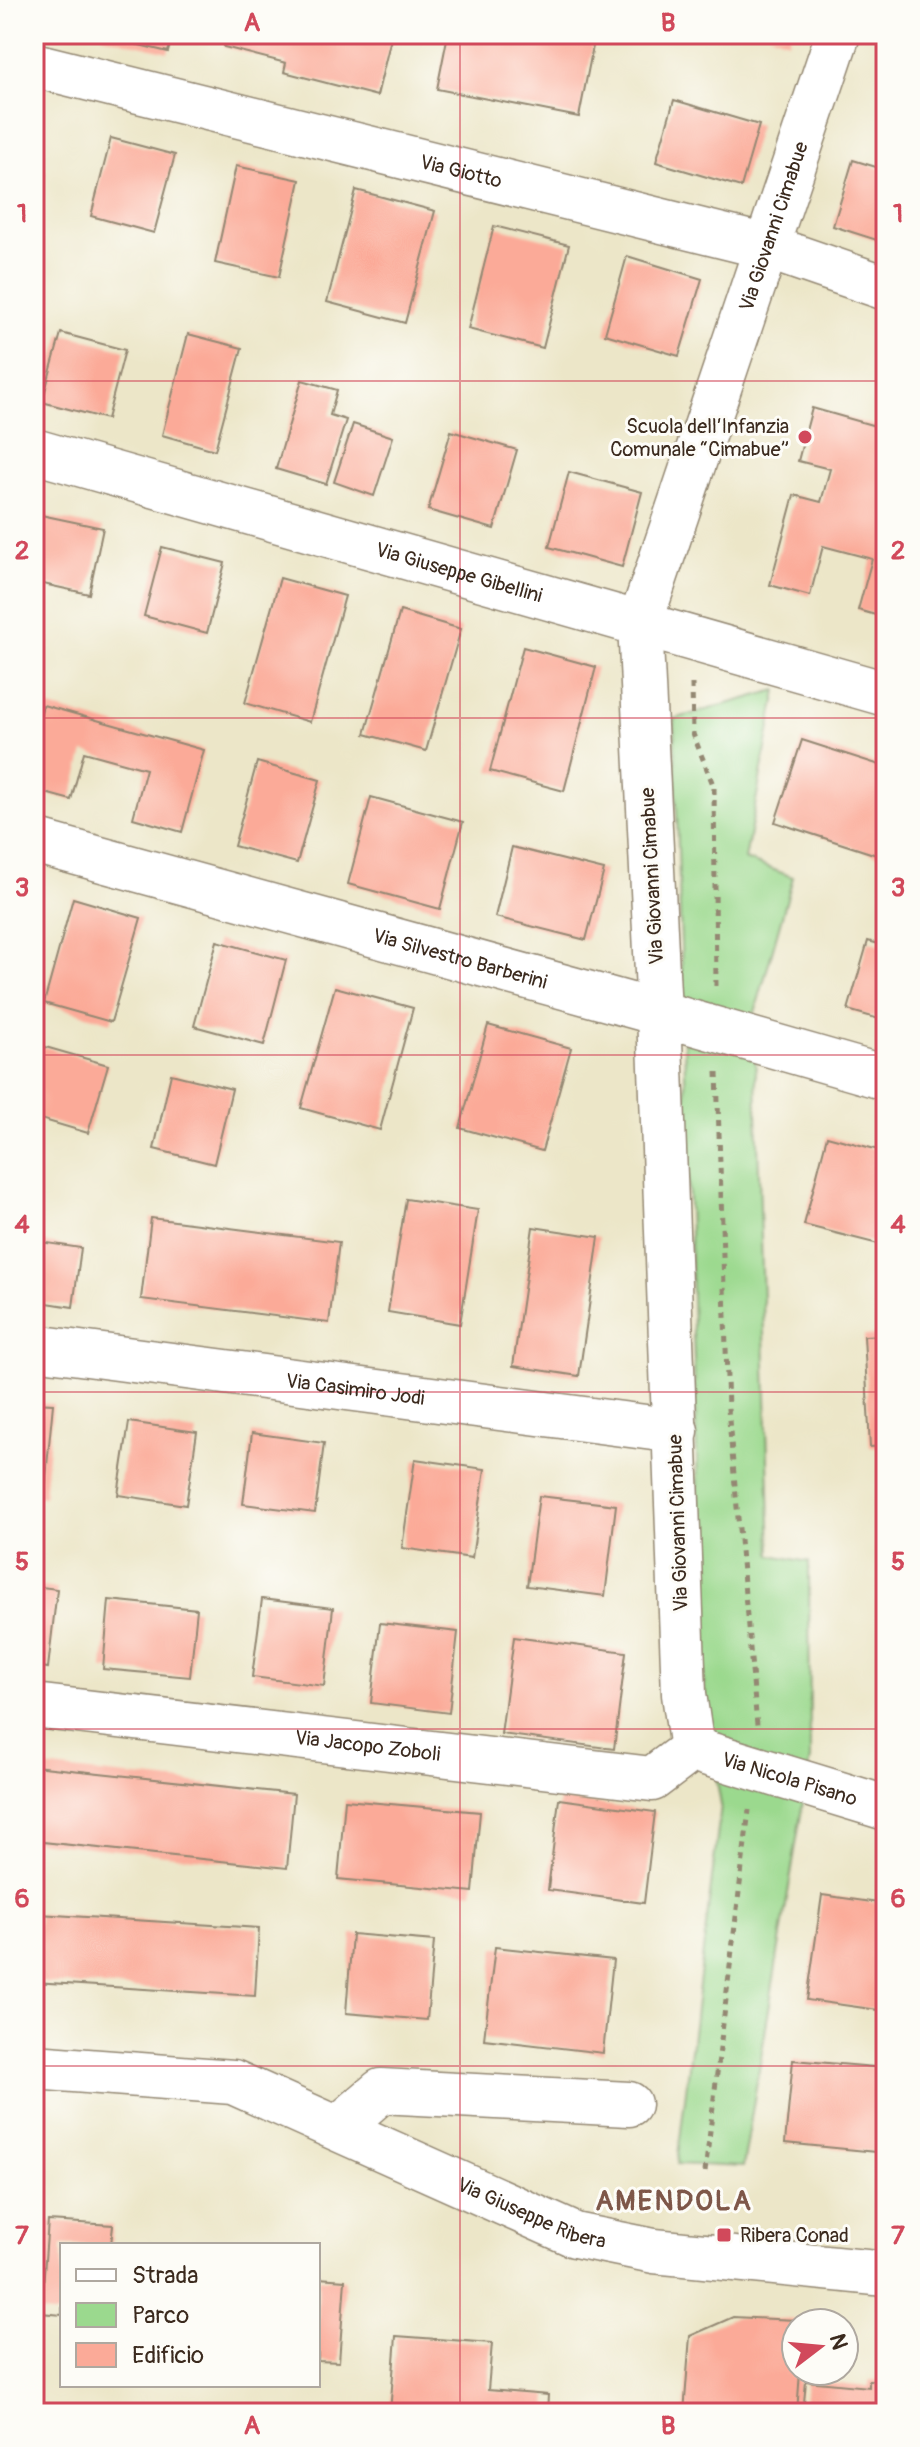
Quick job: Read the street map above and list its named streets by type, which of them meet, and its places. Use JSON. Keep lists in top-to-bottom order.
{
  "streets": {
    "street": [
      "Via Giotto",
      "Via Giovanni Cimabue",
      "Via Giuseppe Gibellini",
      "Via Silvestro Barberini",
      "Via Casimiro Jodi",
      "Via Jacopo Zoboli",
      "Via Nicola Pisano",
      "Via Giuseppe Ribera"
    ]
  },
  "crossings": [
    ["Via Giotto", "Via Giovanni Cimabue"],
    ["Via Giovanni Cimabue", "Via Giuseppe Gibellini"],
    ["Via Giovanni Cimabue", "Via Silvestro Barberini"],
    ["Via Giovanni Cimabue", "Via Casimiro Jodi"],
    ["Via Giovanni Cimabue", "Via Jacopo Zoboli"],
    ["Via Giovanni Cimabue", "Via Nicola Pisano"],
    ["Via Jacopo Zoboli", "Via Nicola Pisano"]
  ],
  "districts": ["AMENDOLA"],
  "places": {
    "other": ["Scuola dell’Infanzia Comunale “Cimabue”"],
    "transit": ["Ribera Conad"]
  },
  "legend": ["Strada", "Parco", "Edificio"],
  "north": "right",
  "grid": {
    "columns": ["A", "B"],
    "rows": [
      "1",
      "2",
      "3",
      "4",
      "5",
      "6",
      "7"
    ]
  }
}
